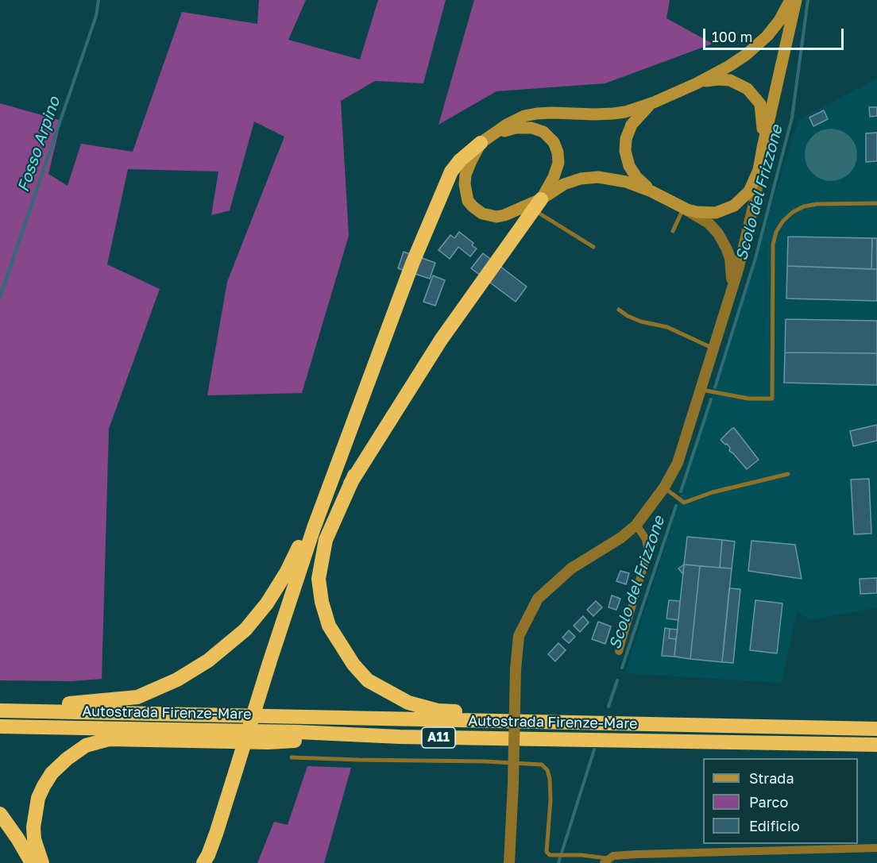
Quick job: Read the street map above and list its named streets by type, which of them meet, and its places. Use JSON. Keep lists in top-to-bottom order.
{
  "streets": {
    "highway": ["Autostrada Firenze-Mare", "A11"]
  },
  "water": ["Fosso Arpino", "Scolo del Frizzone"],
  "legend": ["Strada", "Parco", "Edificio"],
  "scale_bar": "100 m"
}
